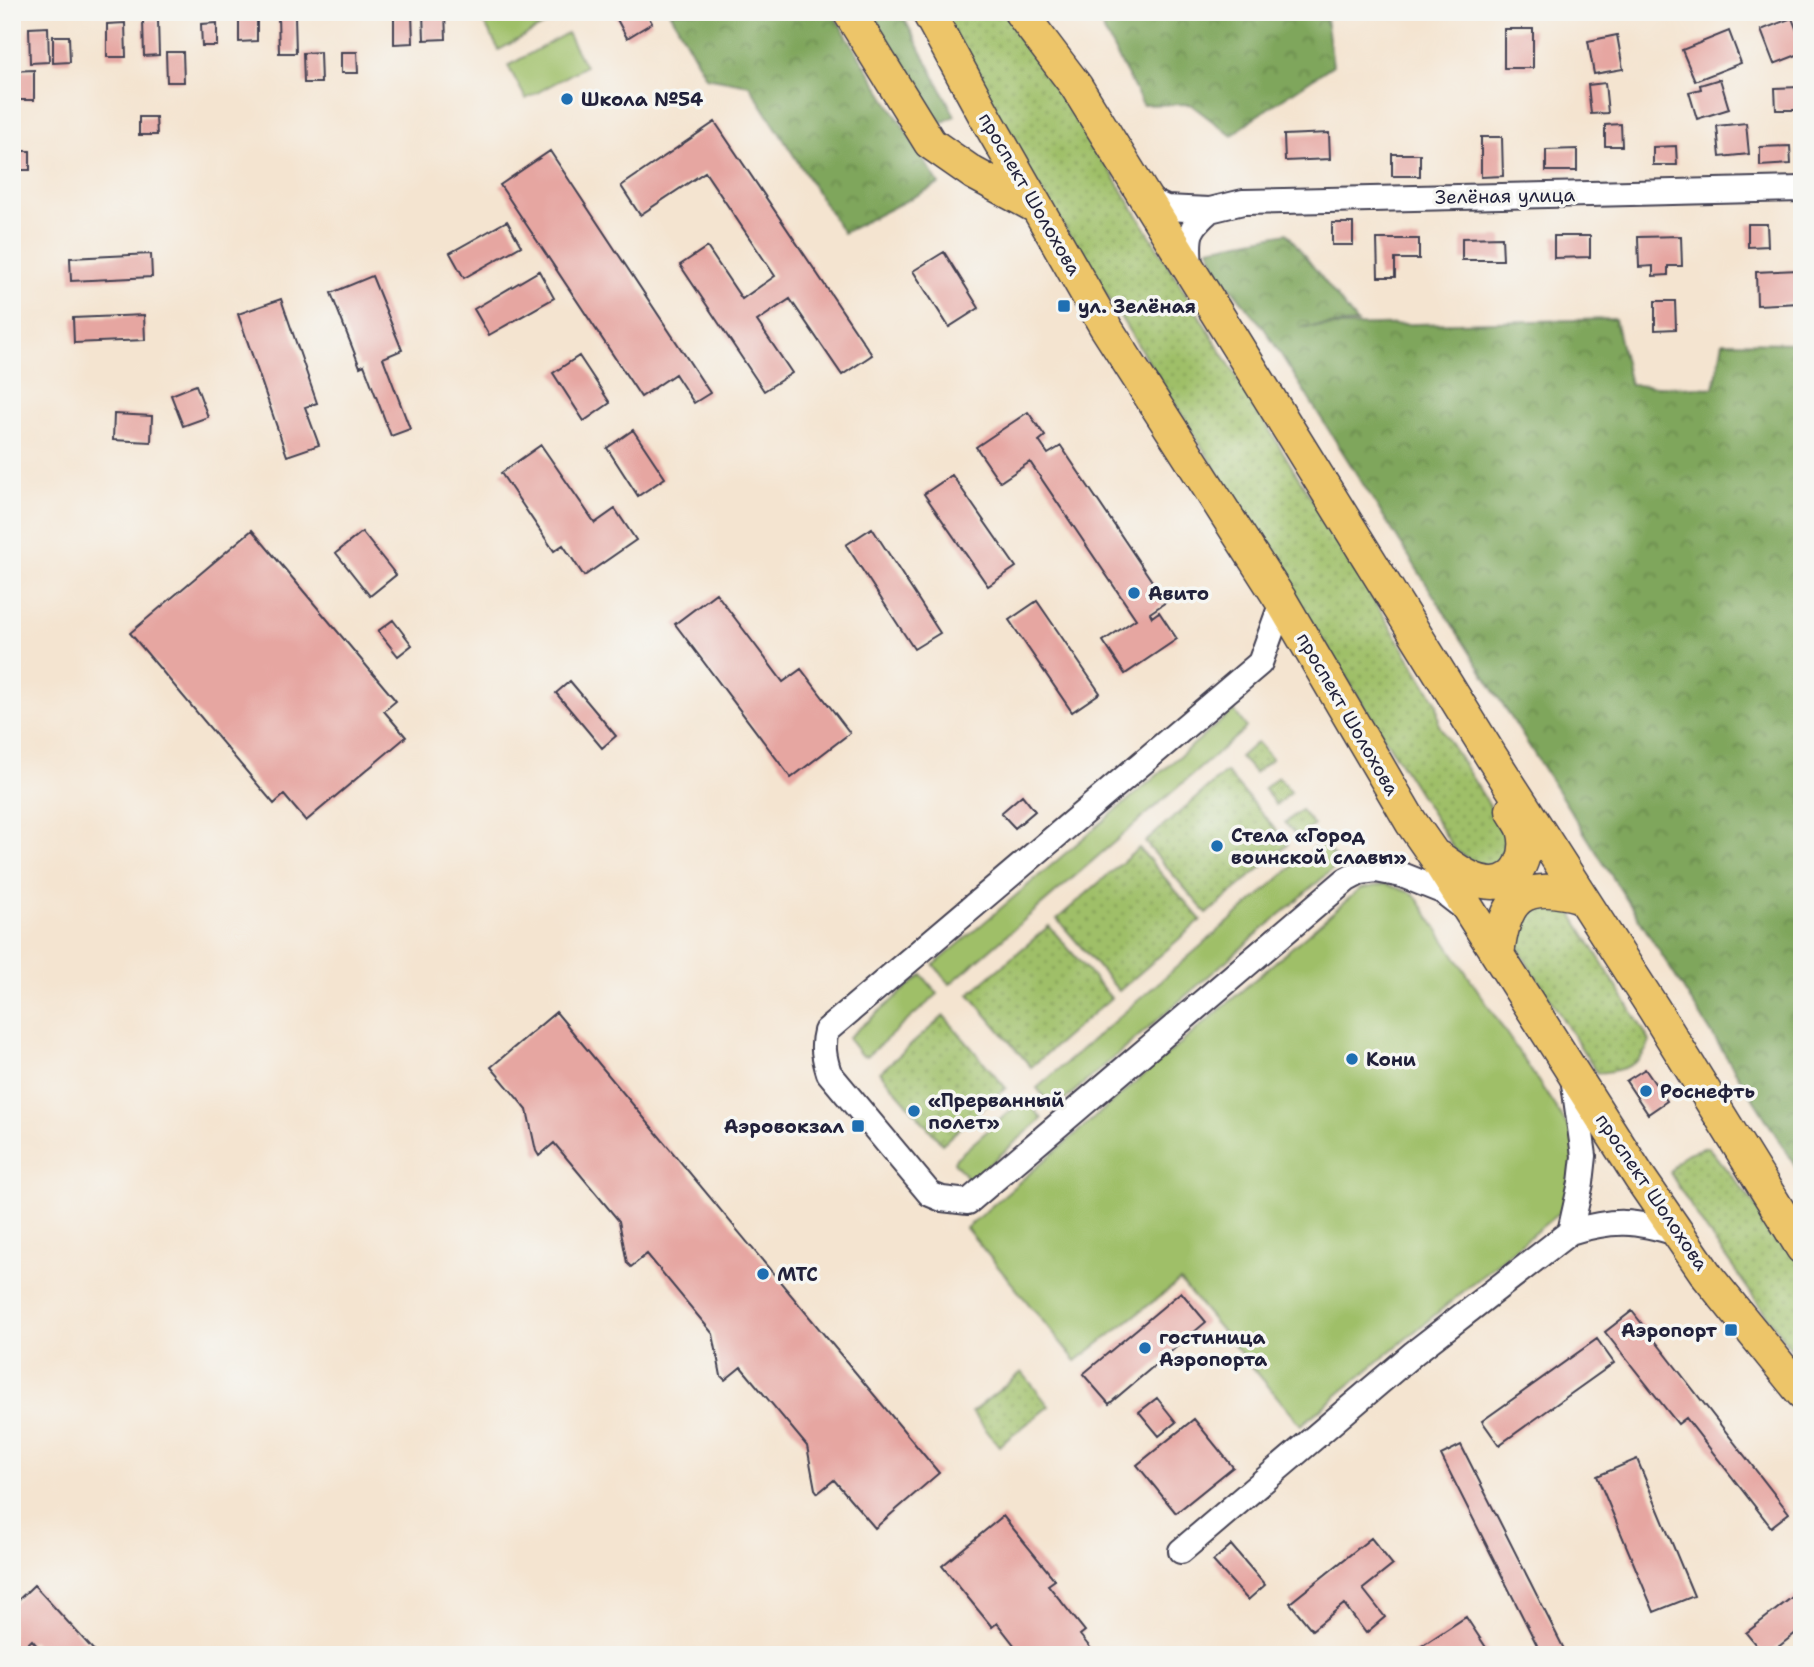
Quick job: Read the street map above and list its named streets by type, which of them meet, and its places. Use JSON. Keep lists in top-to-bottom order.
{
  "streets": {
    "main road": ["проспект Шолохова"],
    "street": ["Зелёная улица"]
  },
  "places": {
    "other": [
      "Школа №54",
      "Авито",
      "Стела «Город воинской славы»",
      "Кони",
      "Роснефть",
      "«Пpepвaнный пoлeт»",
      "МТС",
      "гостиница Аэропорта"
    ],
    "transit": ["ул. Зелёная", "Аэровокзал", "Аэропорт"]
  }
}
